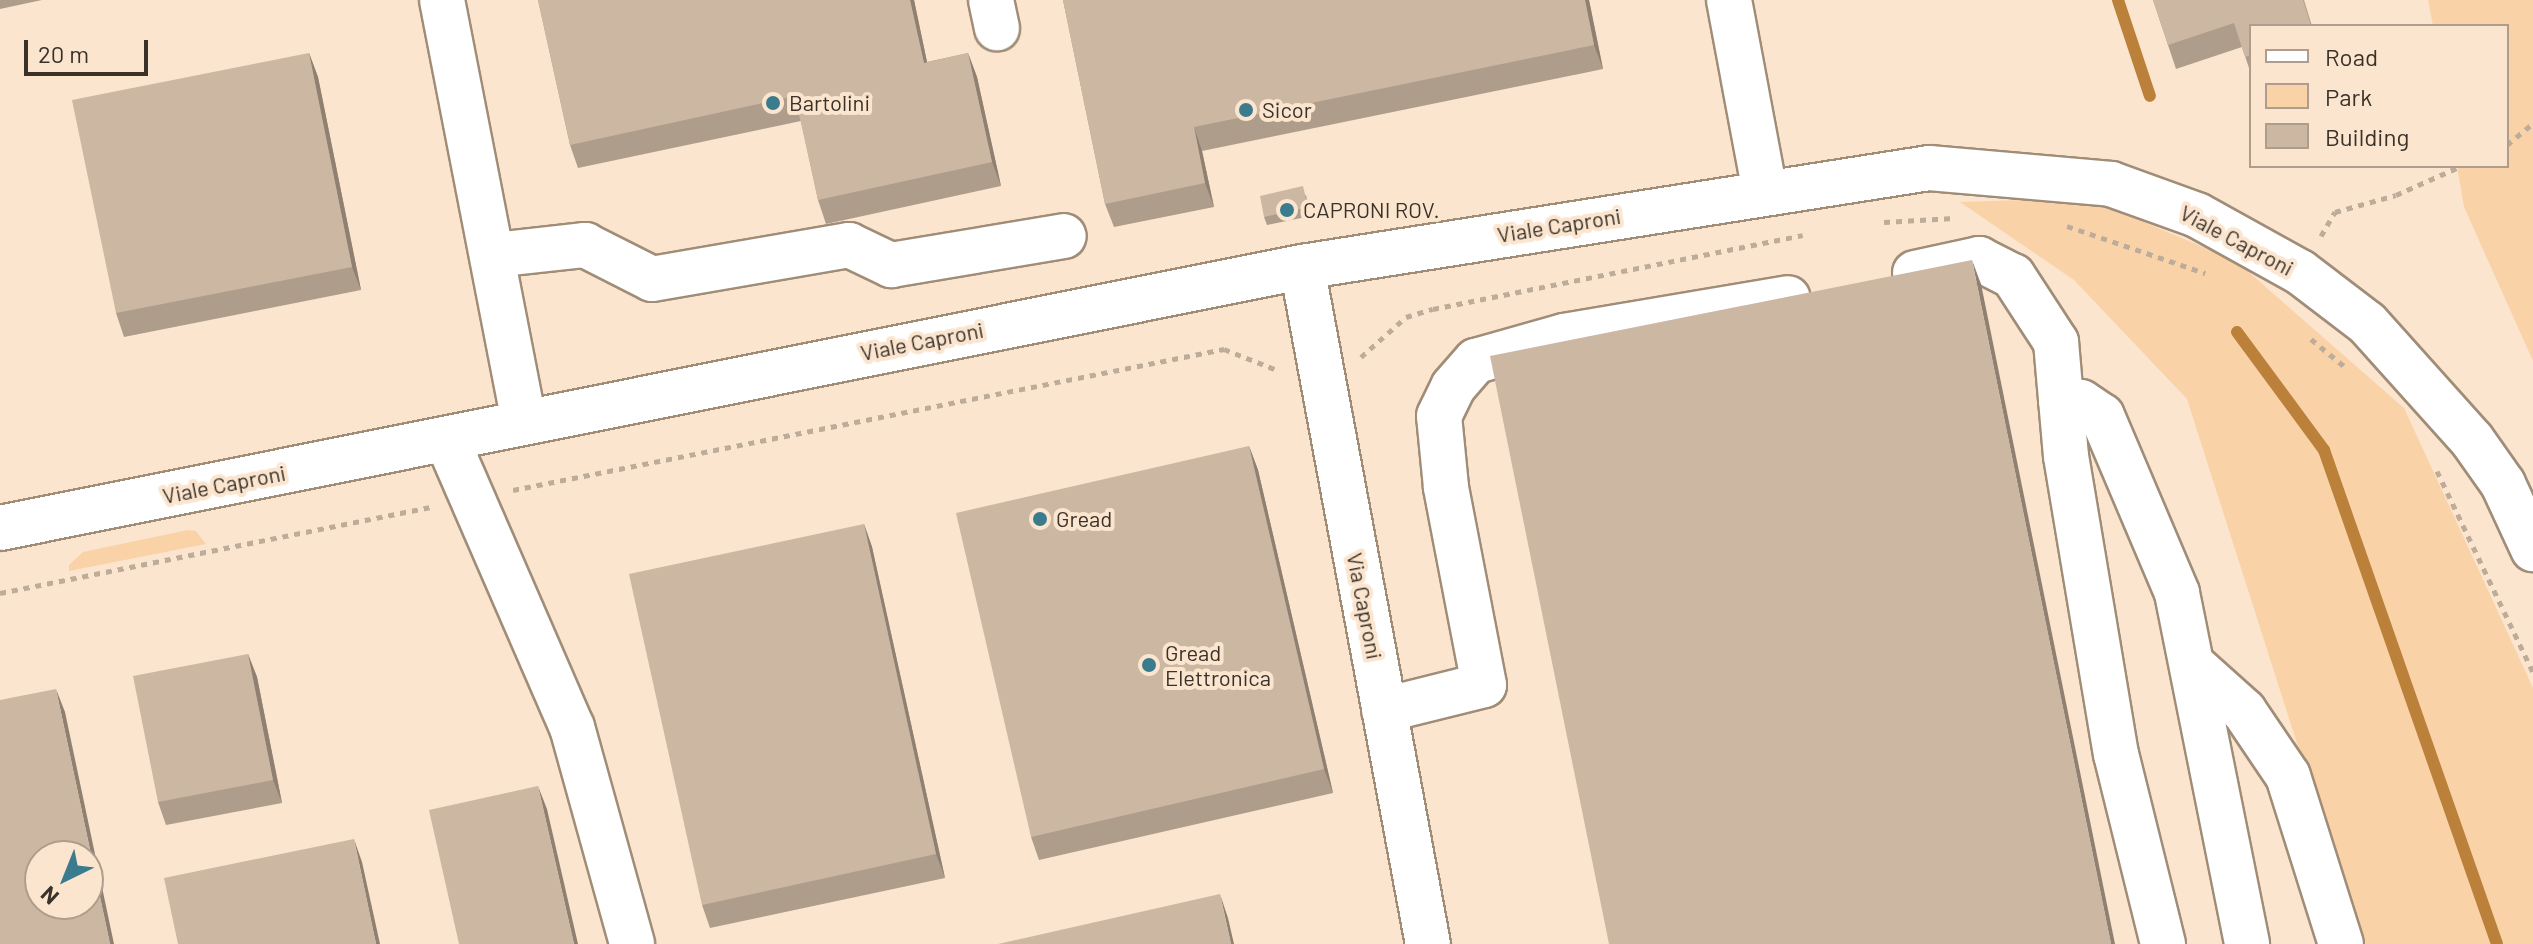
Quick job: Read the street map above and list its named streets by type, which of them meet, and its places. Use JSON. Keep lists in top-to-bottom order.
{
  "streets": {
    "street": ["Viale Caproni", "Via Caproni"]
  },
  "crossings": [
    ["Viale Caproni", "Via Caproni"]
  ],
  "places": [
    "Bartolini",
    "Sicor",
    "CAPRONI ROV.",
    "Gread",
    "Gread Elettronica"
  ],
  "legend": ["Road", "Park", "Building"],
  "scale_bar": "20 m",
  "north": "bottom left"
}
